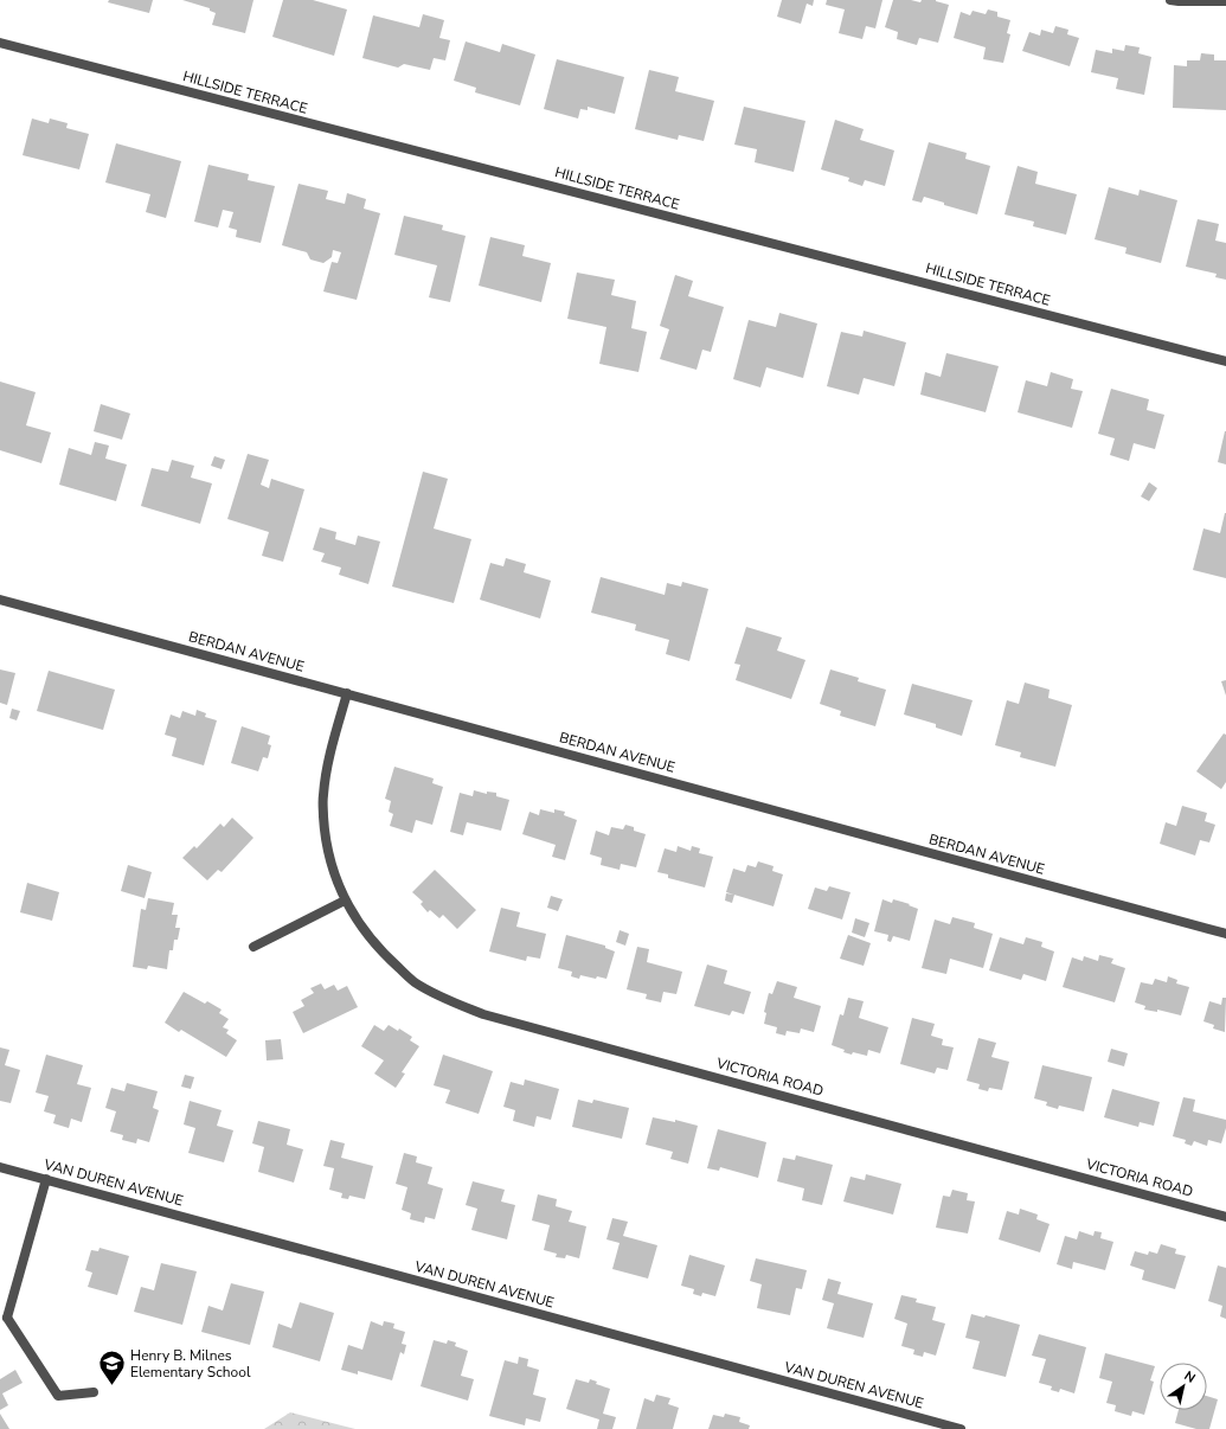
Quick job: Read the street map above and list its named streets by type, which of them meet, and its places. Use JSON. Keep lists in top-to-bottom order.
{
  "streets": {
    "street": [
      "HILLSIDE TERRACE",
      "BERDAN AVENUE",
      "VICTORIA ROAD",
      "VAN DUREN AVENUE"
    ]
  },
  "crossings": [
    ["BERDAN AVENUE", "VICTORIA ROAD"]
  ],
  "places": {
    "school or university": ["Henry B. Milnes Elementary School"]
  },
  "north": "top right"
}
